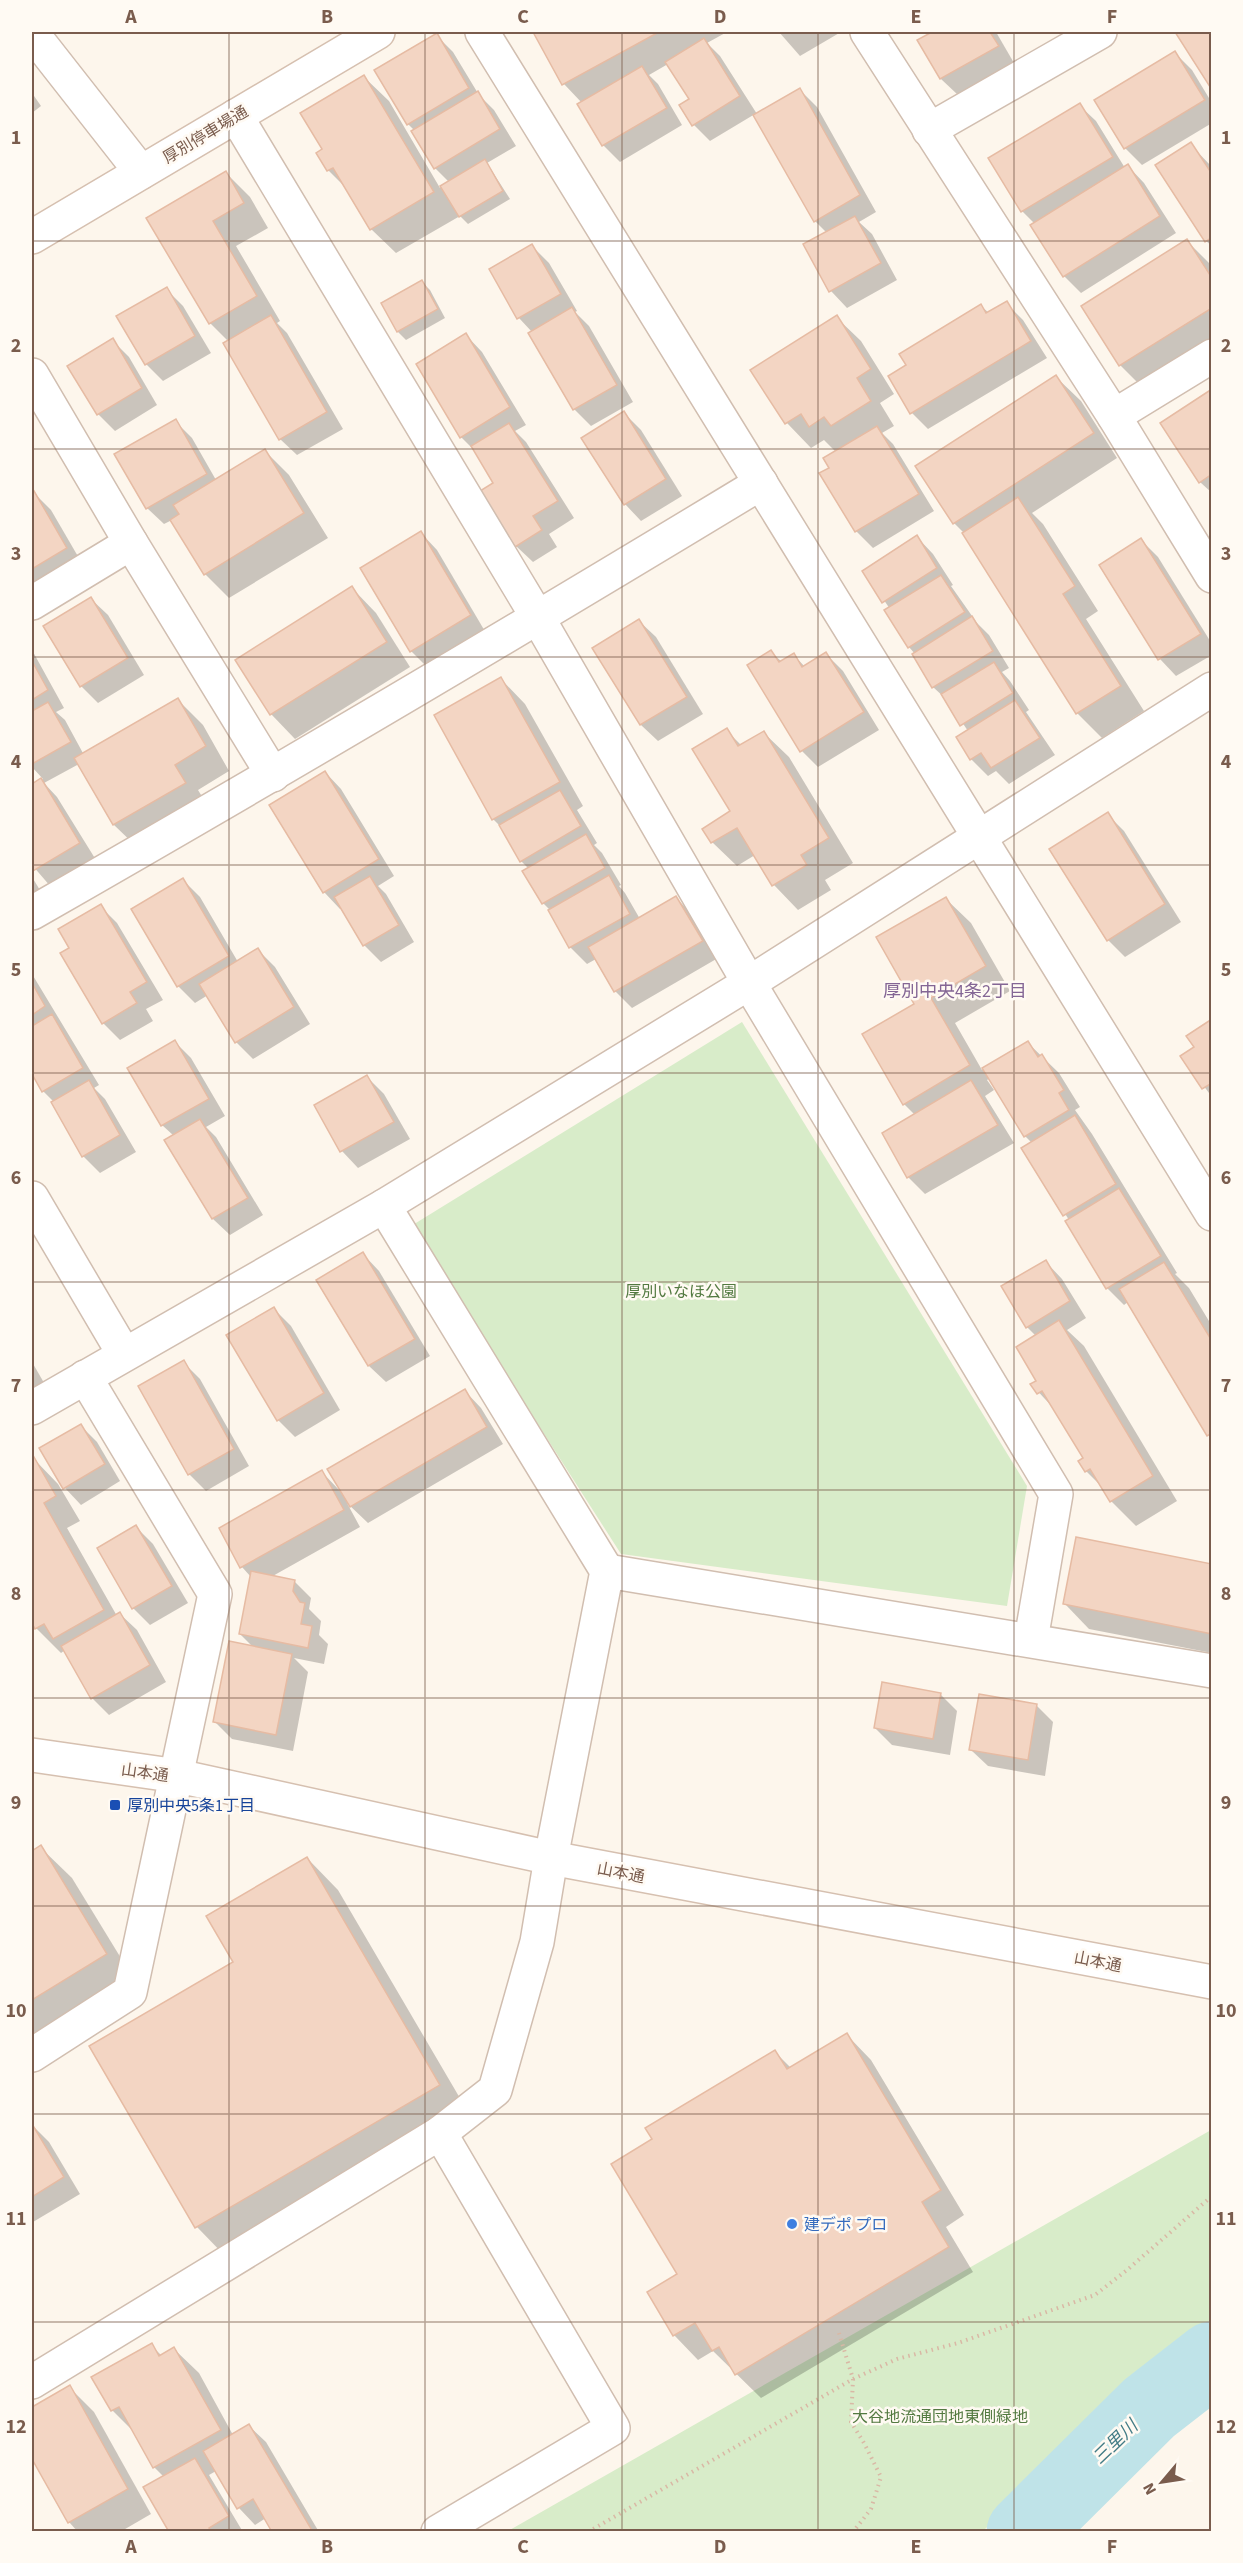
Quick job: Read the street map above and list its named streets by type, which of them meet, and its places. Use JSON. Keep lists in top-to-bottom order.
{
  "streets": {
    "street": ["厚別停車場通", "山本通"]
  },
  "districts": ["厚別中央4条2丁目"],
  "water": ["三里川"],
  "parks": ["厚別いなほ公園", "大谷地流通団地東側緑地"],
  "places": {
    "transit": ["厚別中央5条1丁目"],
    "other": ["建デポ プロ"]
  },
  "north": "bottom left",
  "grid": {
    "columns": [
      "A",
      "B",
      "C",
      "D",
      "E",
      "F"
    ],
    "rows": [
      "1",
      "2",
      "3",
      "4",
      "5",
      "6",
      "7",
      "8",
      "9",
      "10",
      "11",
      "12"
    ]
  }
}
